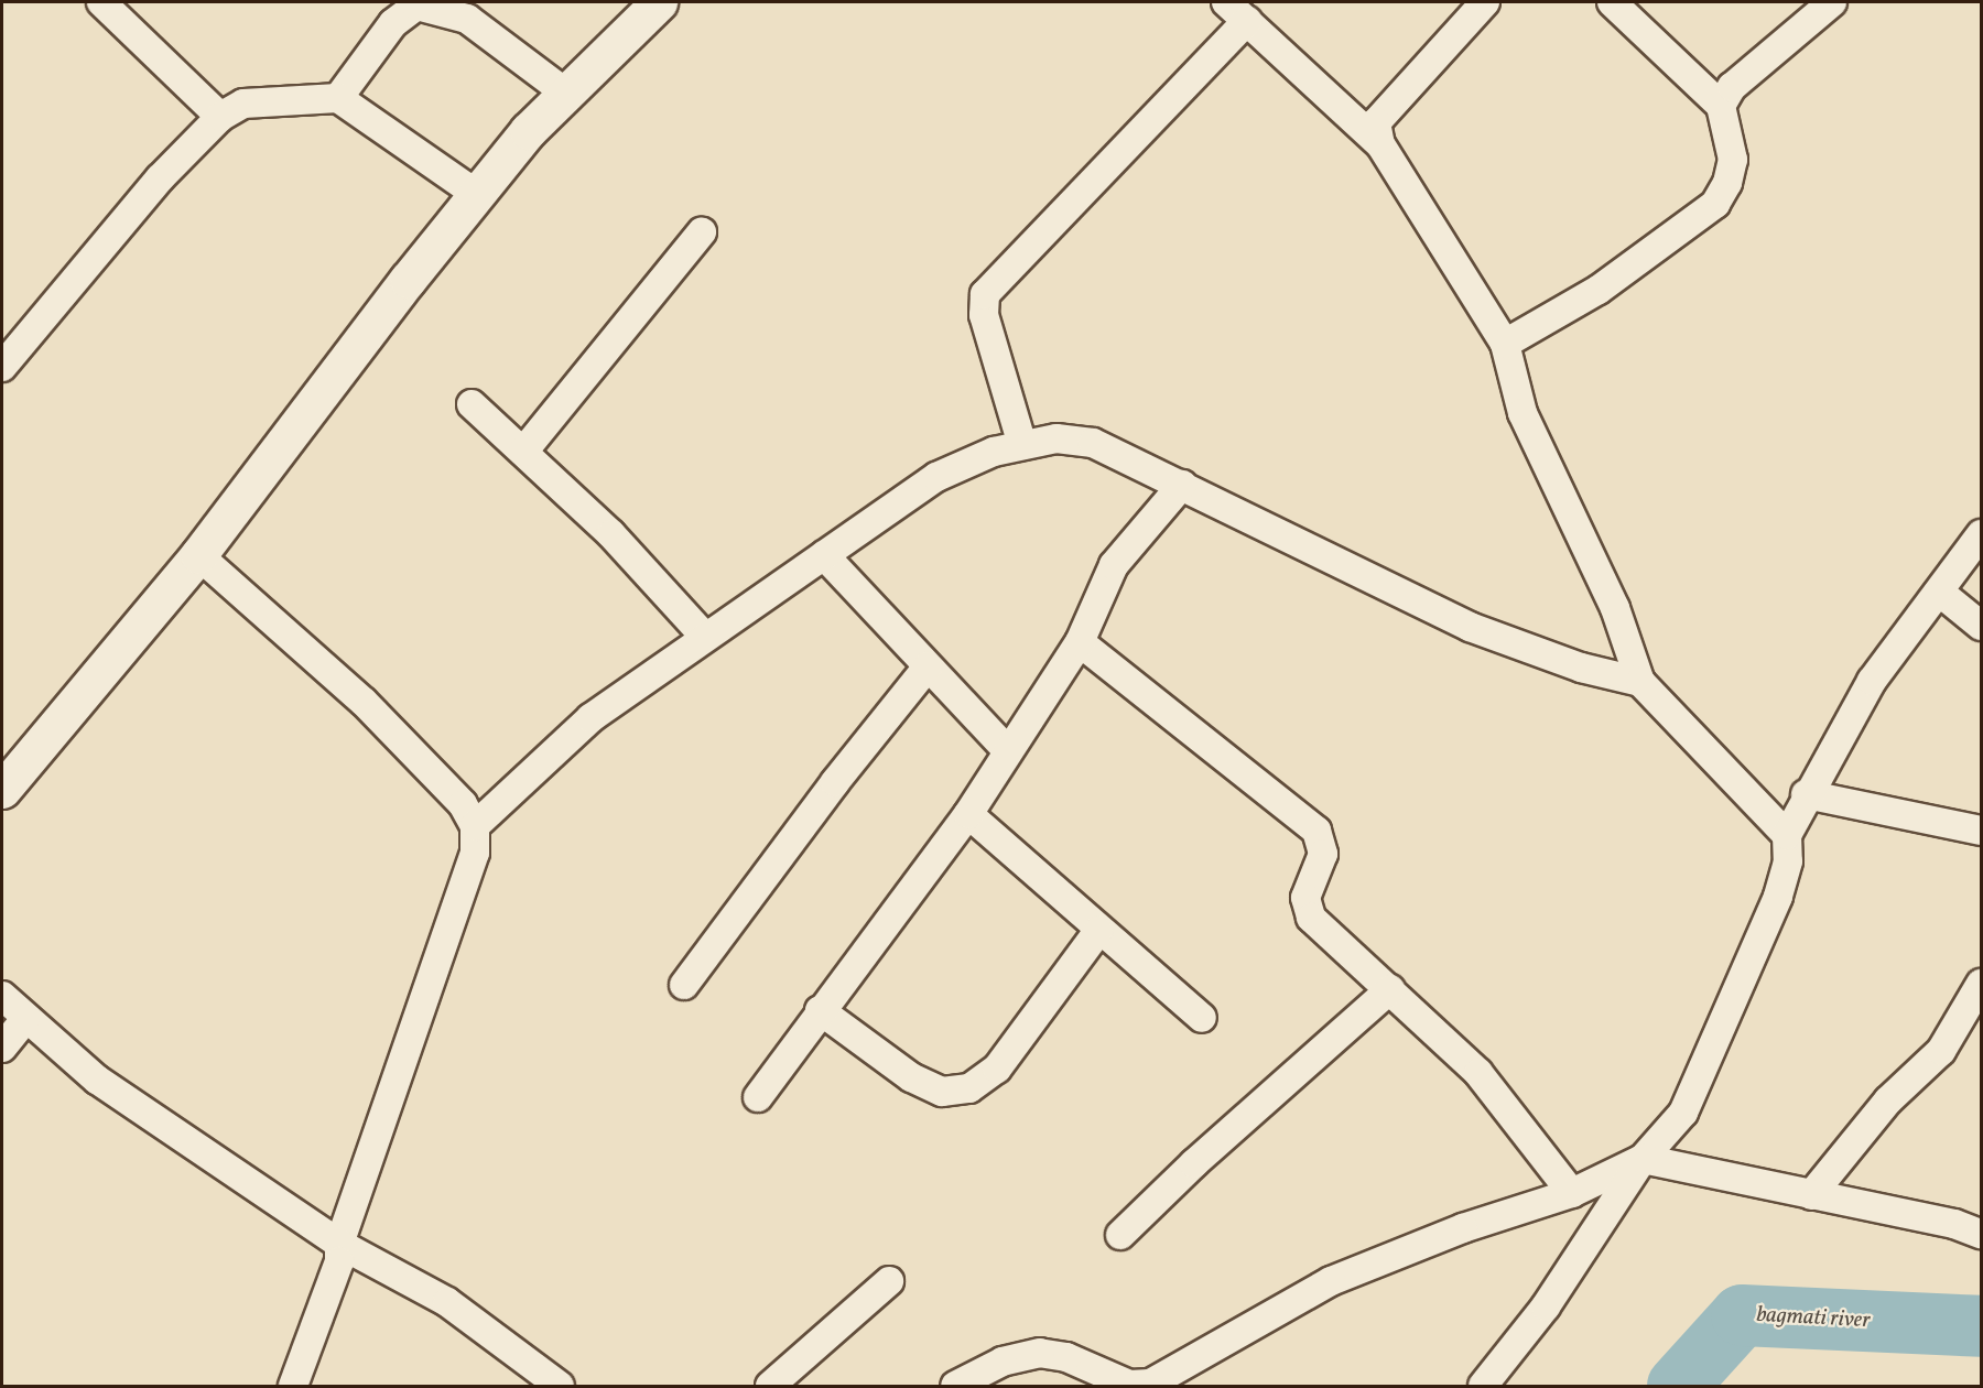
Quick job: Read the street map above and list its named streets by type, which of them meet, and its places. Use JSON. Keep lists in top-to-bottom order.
{
  "water": ["bagmati river"]
}
